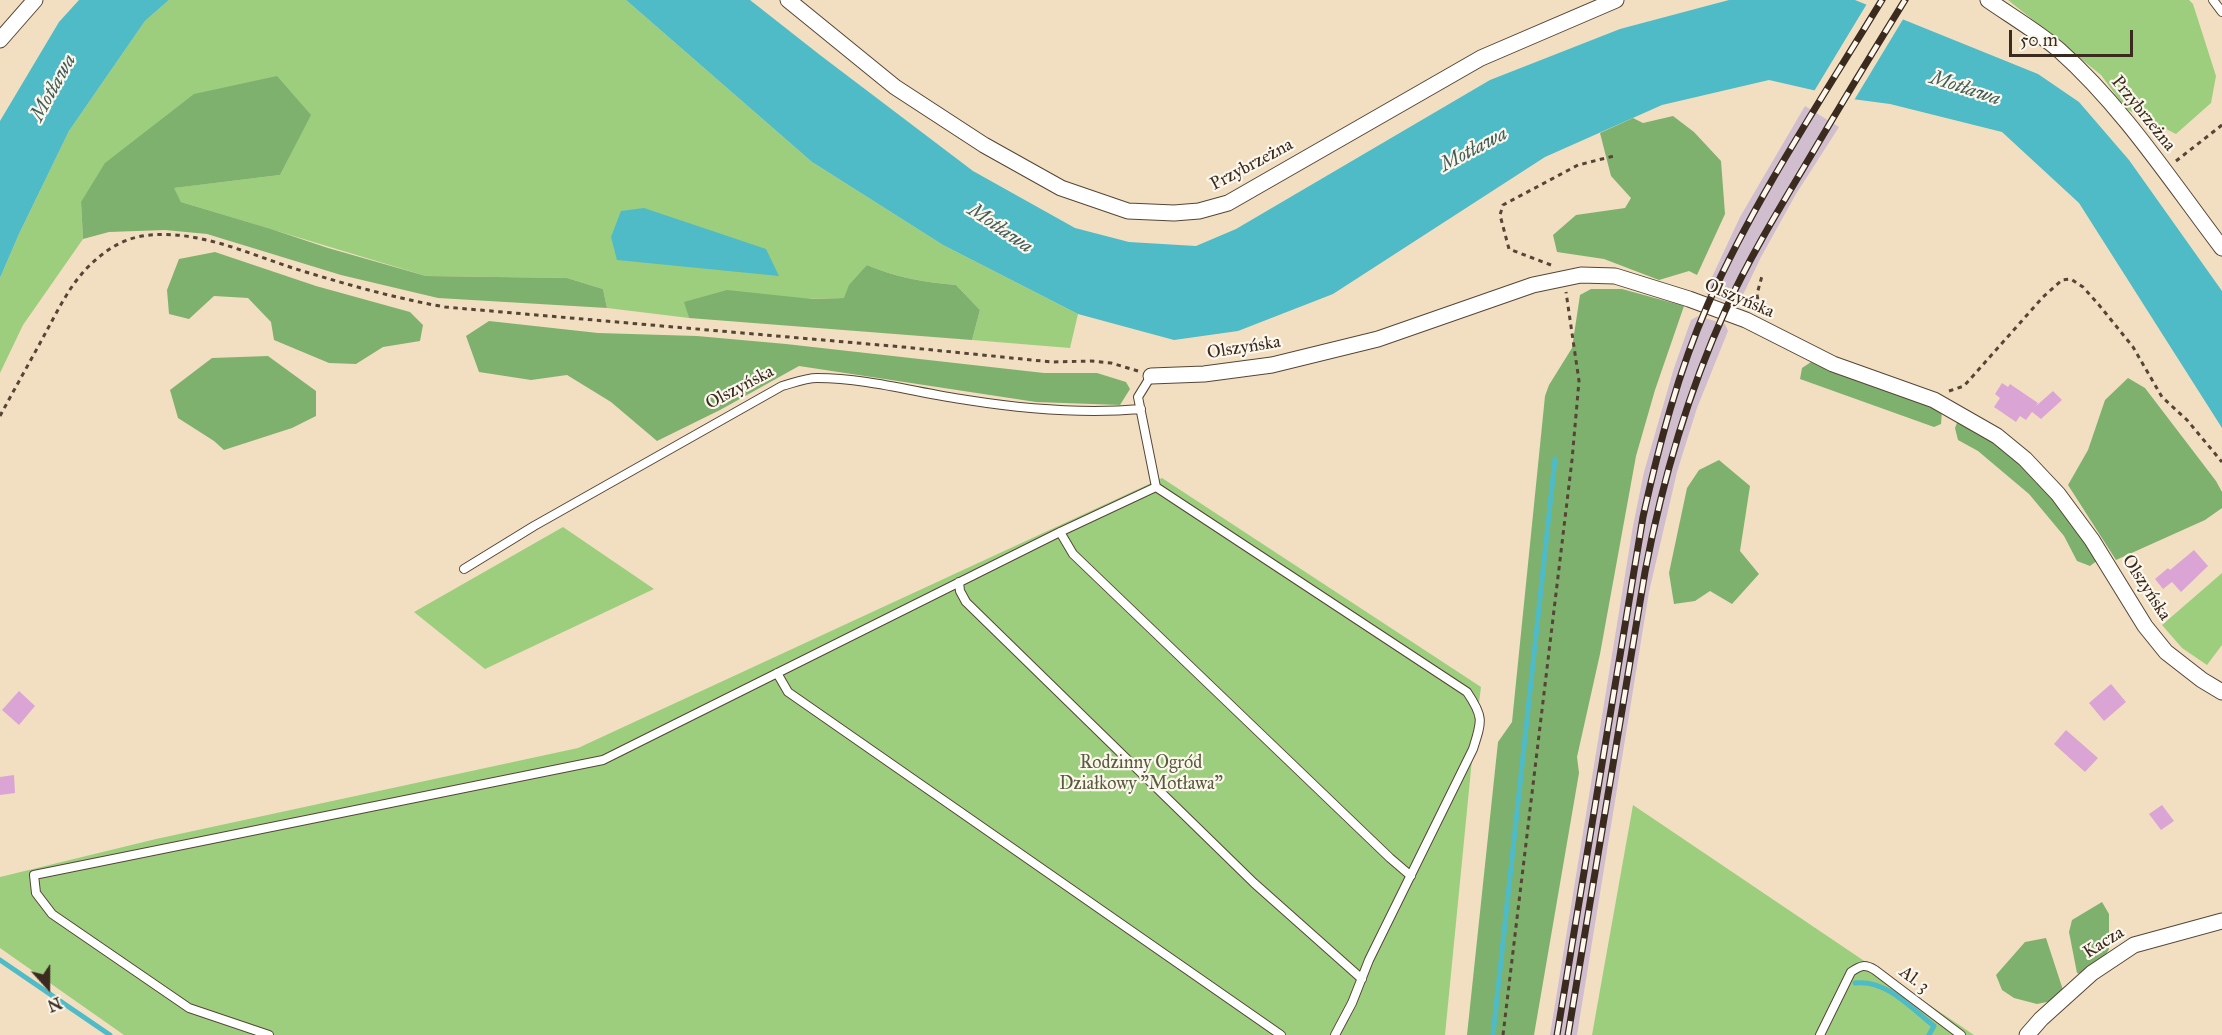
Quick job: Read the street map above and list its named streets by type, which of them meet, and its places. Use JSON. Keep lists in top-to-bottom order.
{
  "streets": {
    "street": ["Przybrzeżna", "Olszyńska", "Kacza"],
    "lane": ["Al. 3"]
  },
  "water": ["Motława"],
  "parks": ["Rodzinny Ogród Działkowy \"Motława\""],
  "scale_bar": "50 m",
  "north": "bottom"
}
